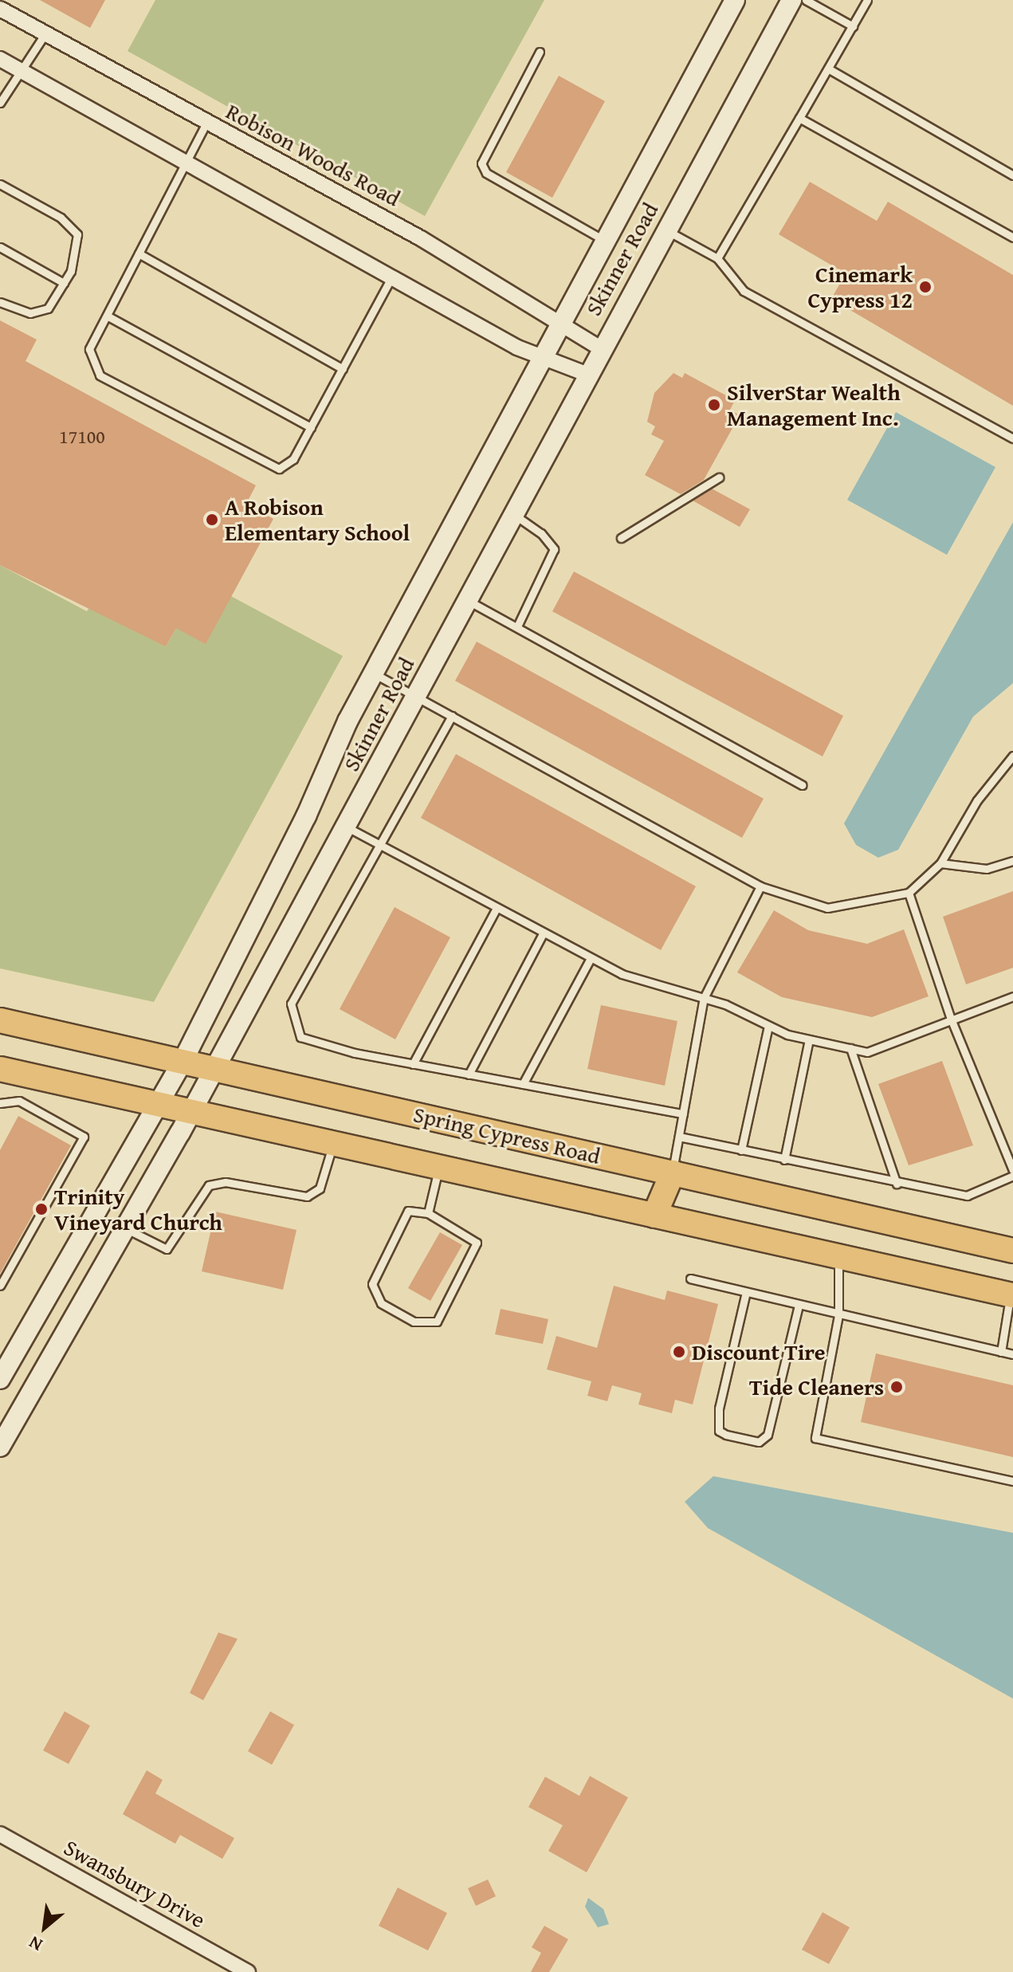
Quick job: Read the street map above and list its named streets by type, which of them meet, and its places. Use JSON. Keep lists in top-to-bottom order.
{
  "streets": {
    "main road": ["Spring Cypress Road"],
    "street": ["Robison Woods Road", "Skinner Road", "Swansbury Drive"]
  },
  "crossings": [
    ["Robison Woods Road", "Skinner Road"],
    ["Skinner Road", "Spring Cypress Road"]
  ],
  "places": [
    "Cinemark Cypress 12",
    "SilverStar Wealth Management Inc.",
    "A Robison Elementary School",
    "Trinity Vineyard Church",
    "Discount Tire",
    "Tide Cleaners"
  ],
  "house_numbers": ["17100"],
  "north": "bottom left"
}
